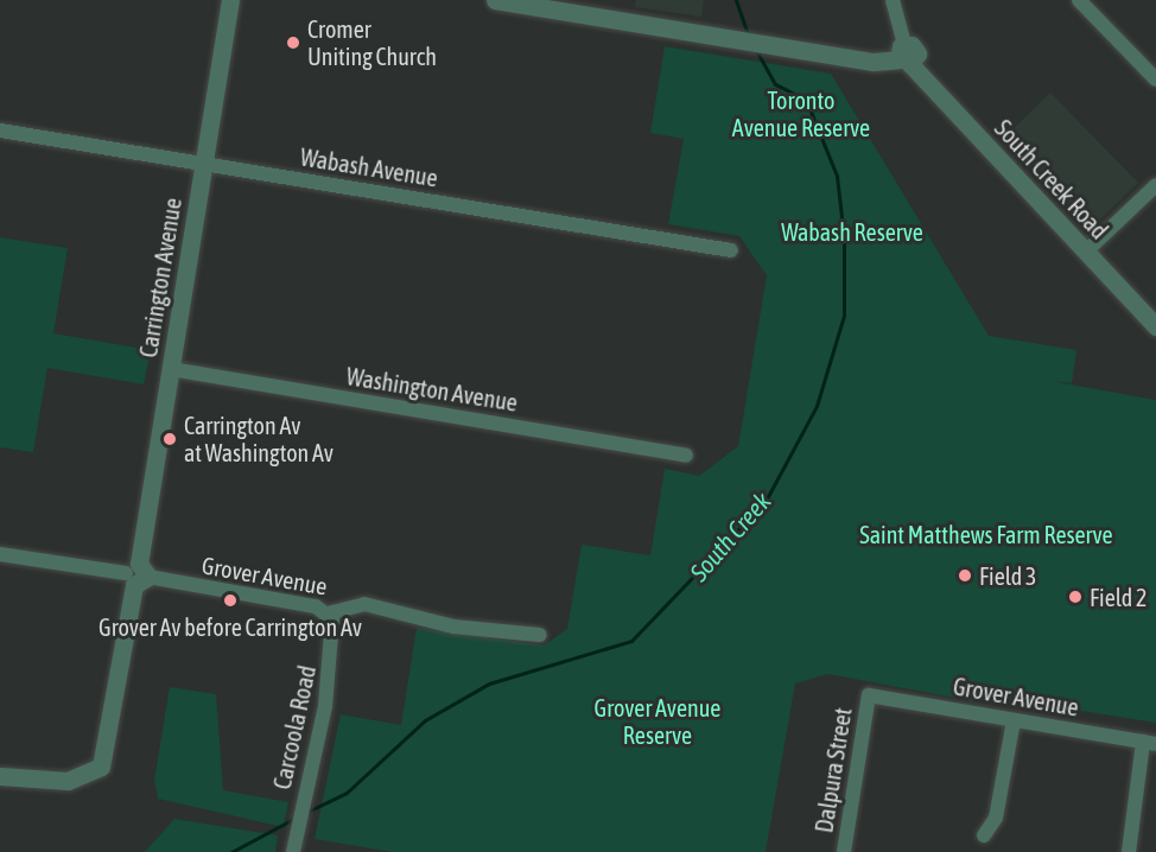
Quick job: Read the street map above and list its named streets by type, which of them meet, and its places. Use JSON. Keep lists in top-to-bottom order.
{
  "streets": {
    "street": [
      "Wabash Avenue",
      "South Creek Road",
      "Carrington Avenue",
      "Washington Avenue",
      "Grover Avenue",
      "Carcoola Road",
      "Dalpura Street"
    ]
  },
  "crossings": [
    ["Wabash Avenue", "Carrington Avenue"],
    ["Carrington Avenue", "Washington Avenue"],
    ["Carrington Avenue", "Grover Avenue"],
    ["Grover Avenue", "Carcoola Road"],
    ["Grover Avenue", "Dalpura Street"]
  ],
  "water": ["South Creek"],
  "parks": [
    "Toronto Avenue Reserve",
    "Wabash Reserve",
    "Saint Matthews Farm Reserve",
    "Grover Avenue Reserve"
  ],
  "places": [
    "Cromer Uniting Church",
    "Carrington Av at Washington Av",
    "Field 3",
    "Field 2",
    "Grover Av before Carrington Av"
  ]
}
